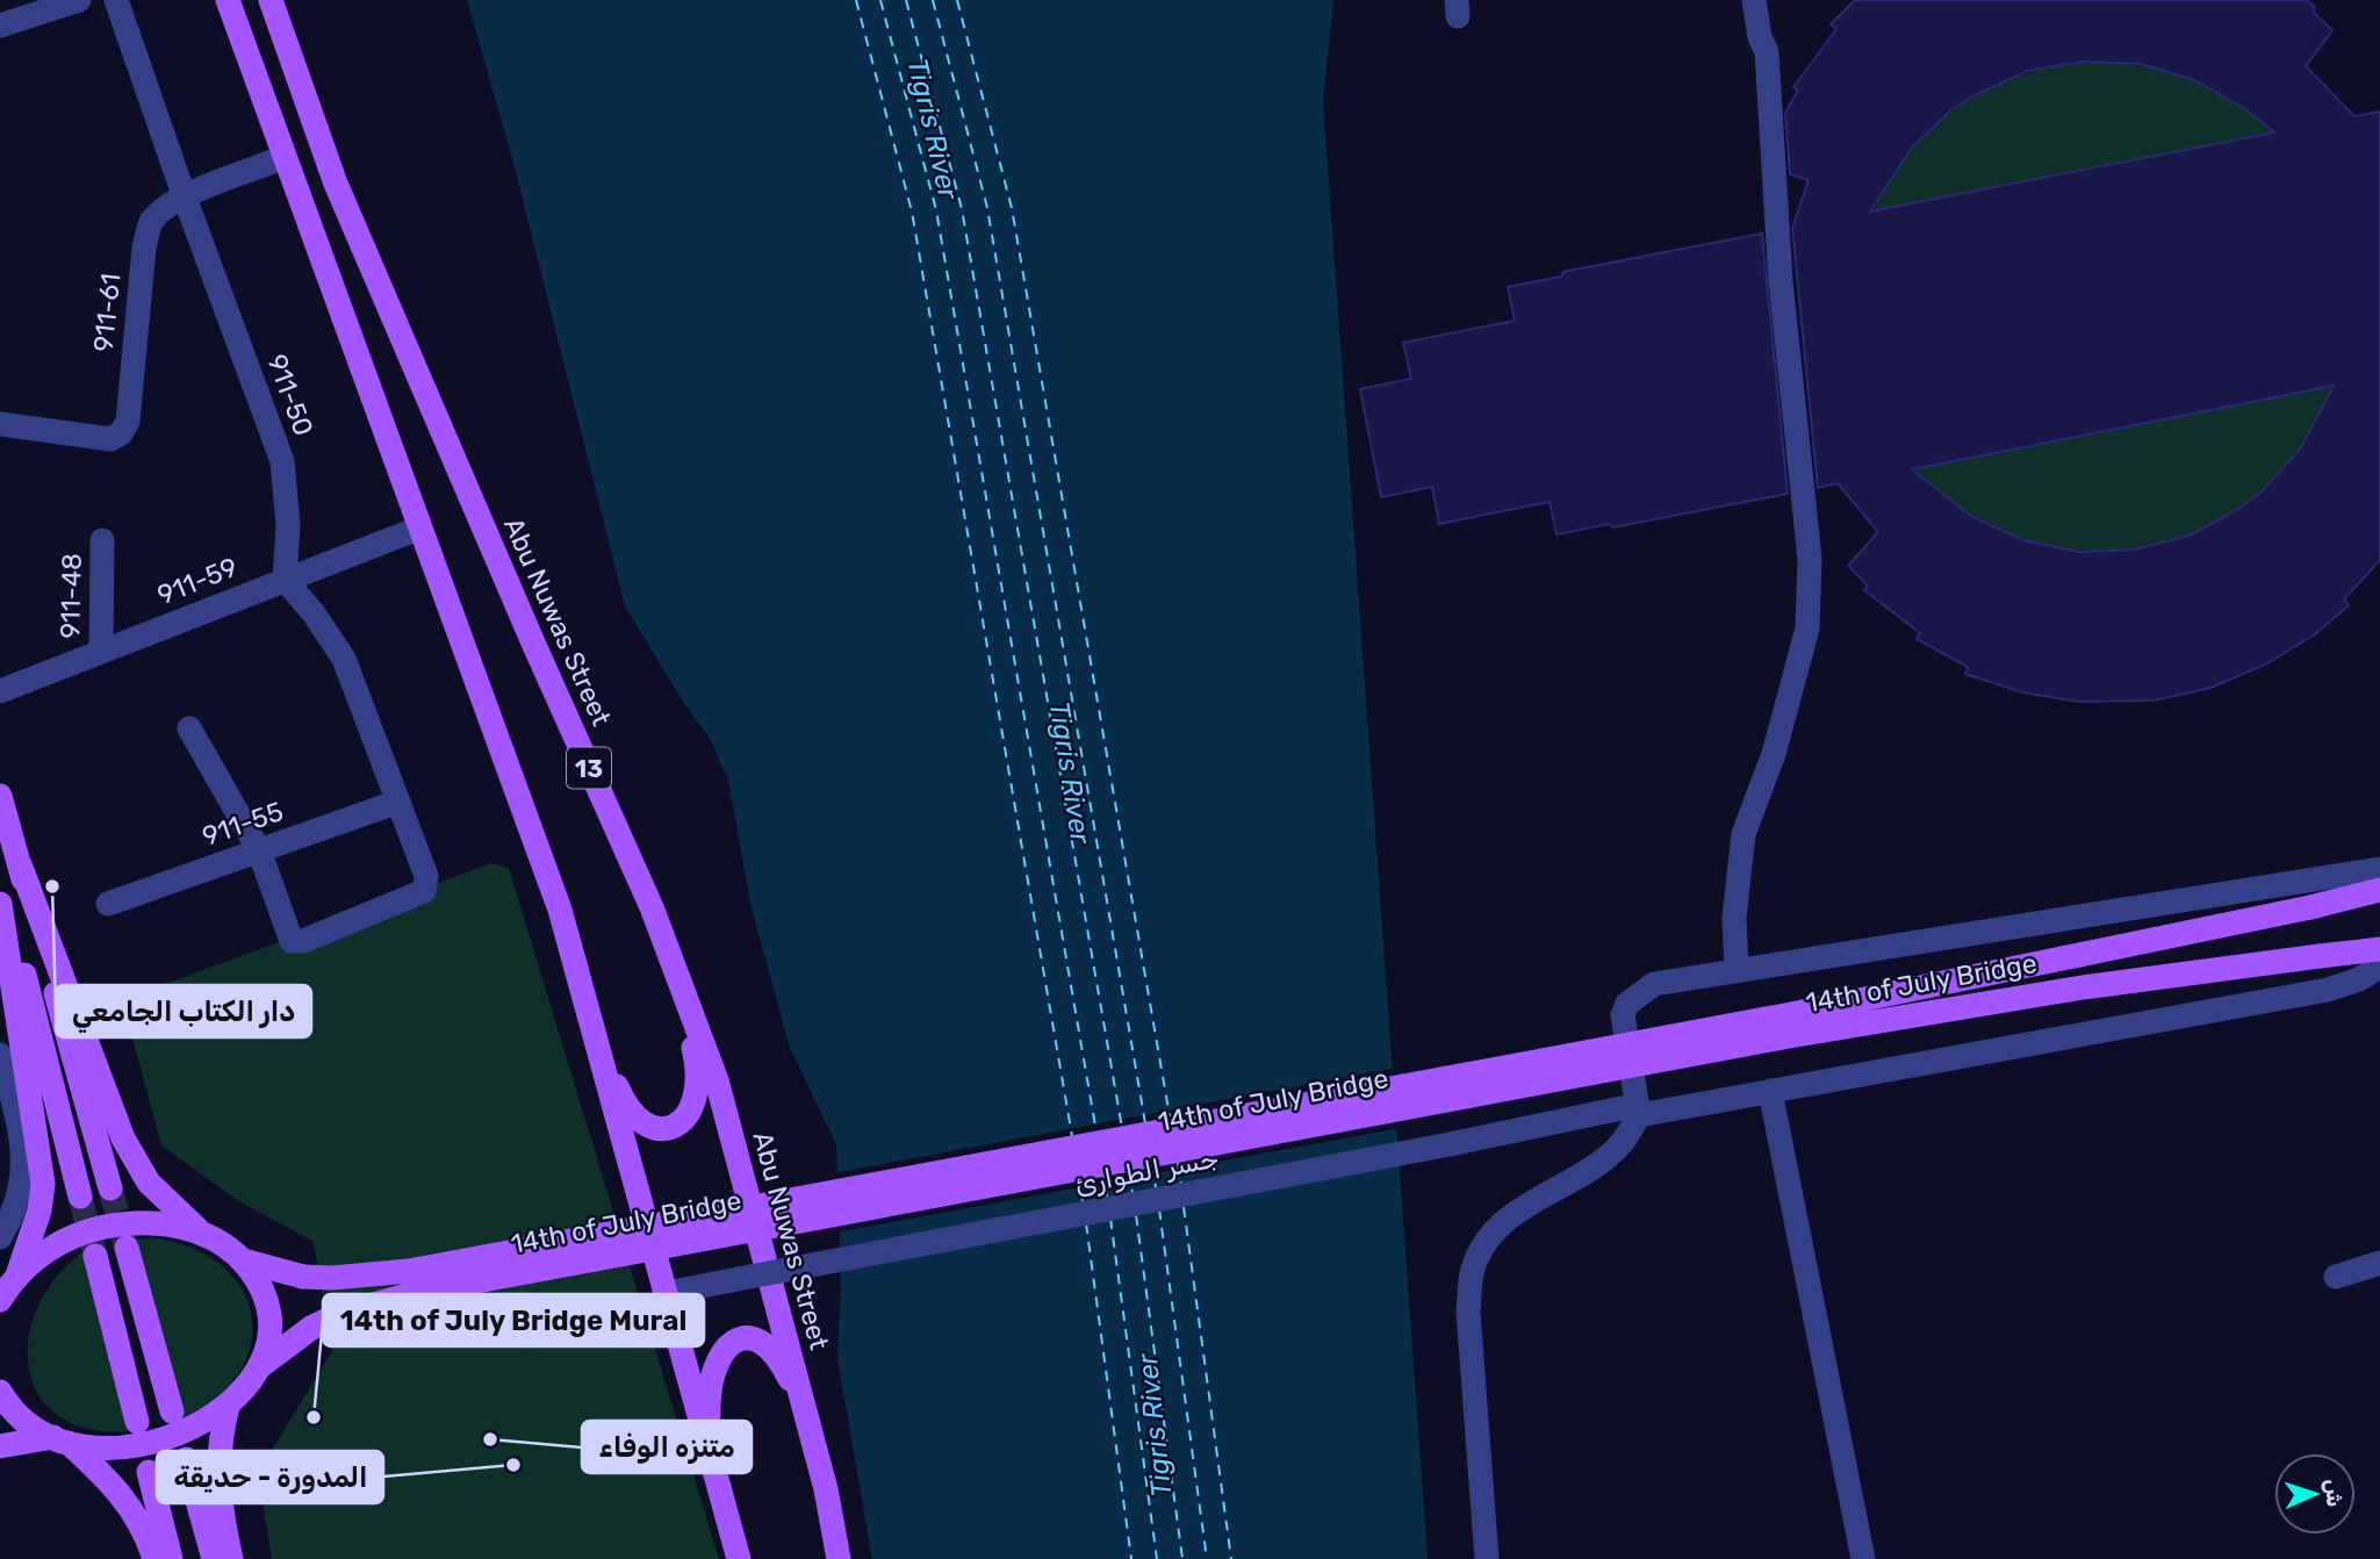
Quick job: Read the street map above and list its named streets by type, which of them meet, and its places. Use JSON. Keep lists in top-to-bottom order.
{
  "streets": {
    "main road": ["Abu Nuwas Street", "13", "14th of July Bridge"],
    "street": [
      "911-61",
      "911-50",
      "911-59",
      "911-48",
      "911-55",
      "جسر الطوارئ"
    ]
  },
  "crossings": [
    ["911-61", "911-50"],
    ["911-50", "911-59"],
    ["911-59", "911-48"]
  ],
  "water": ["Tigris River"],
  "places": [
    "دار الكتاب الجامعي",
    "14th of July Bridge Mural",
    "متنزه الوفاء",
    "المدورة - حديقة"
  ],
  "north": "right"
}
